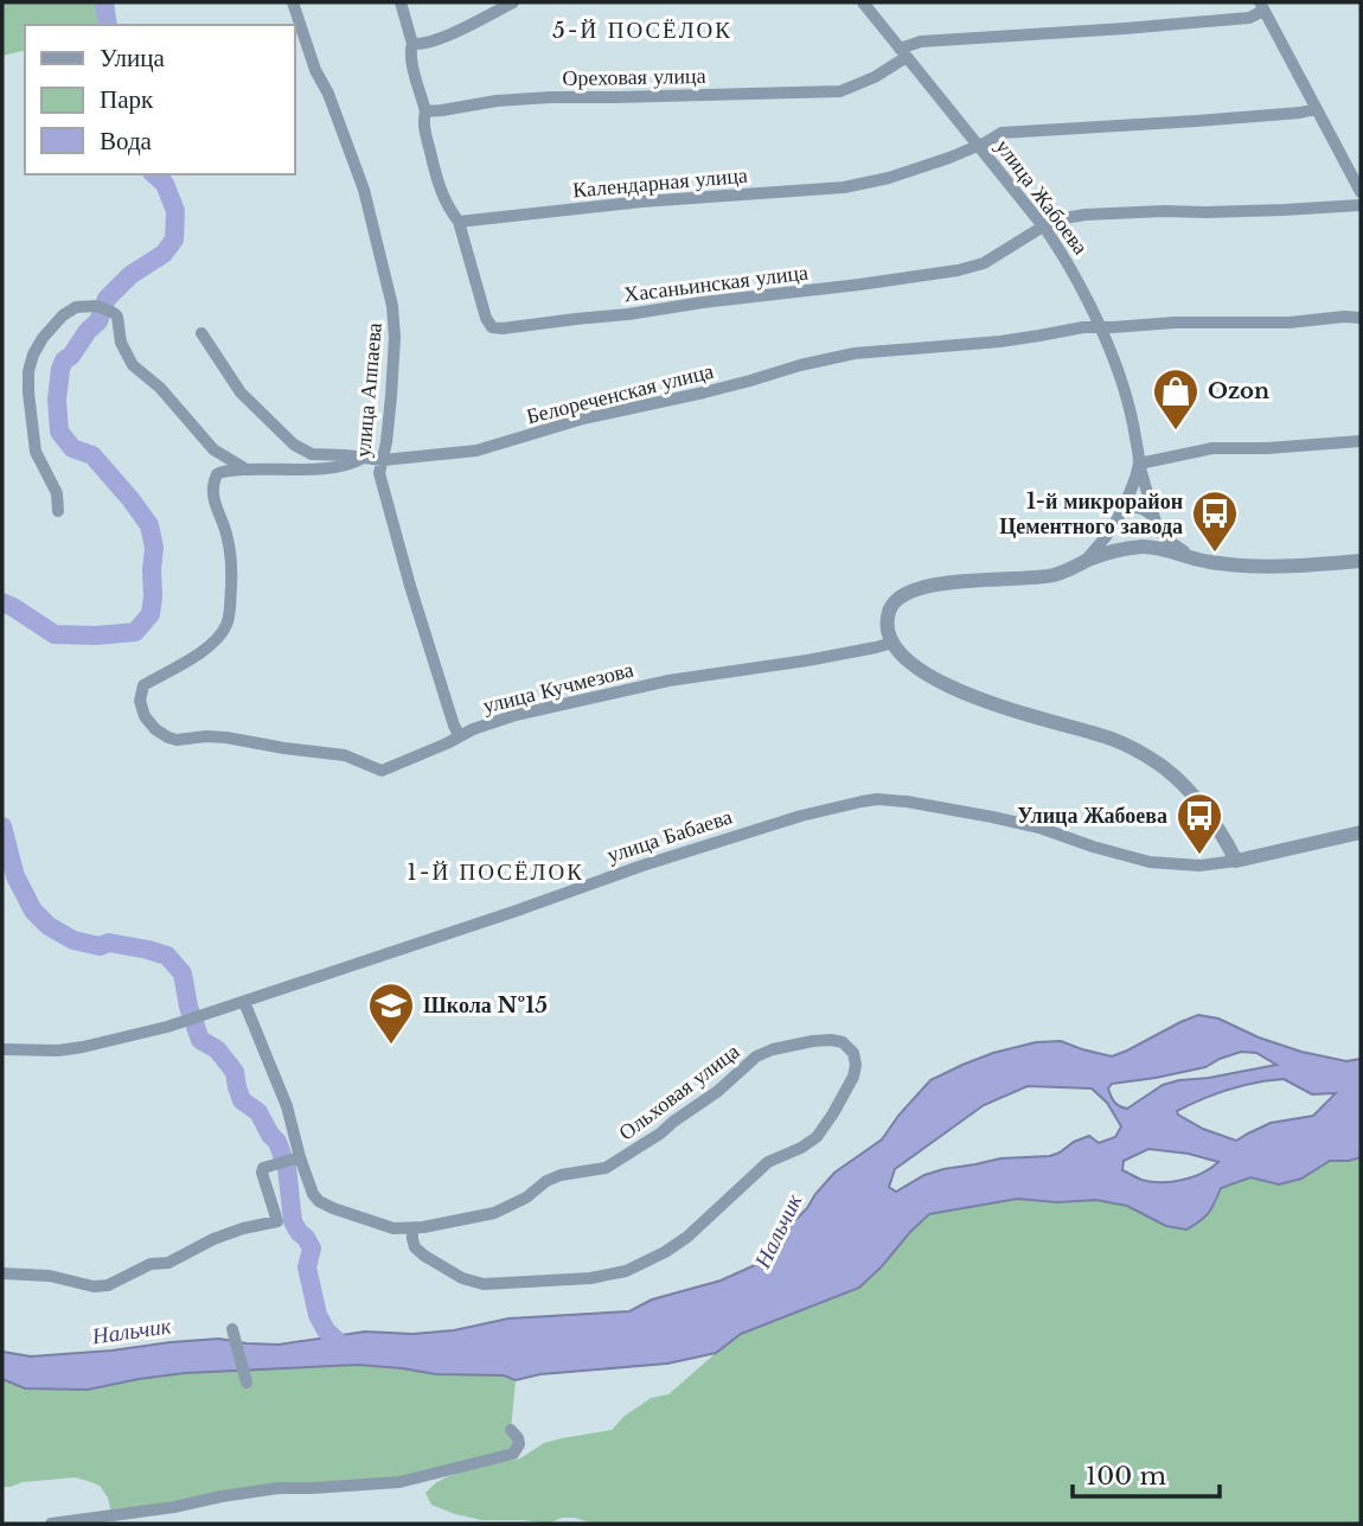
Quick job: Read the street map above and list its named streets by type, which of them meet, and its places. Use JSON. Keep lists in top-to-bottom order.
{
  "streets": {
    "street": [
      "Ореховая улица",
      "Календарная улица",
      "улица Жабоева",
      "Хасаньинская улица",
      "улица Аппаева",
      "Белореченская улица",
      "улица Кучмезова",
      "улица Бабаева",
      "Ольховая улица"
    ]
  },
  "crossings": [
    ["Ореховая улица", "улица Жабоева"],
    ["Календарная улица", "улица Жабоева"],
    ["Календарная улица", "Хасаньинская улица"],
    ["улица Жабоева", "Хасаньинская улица"],
    ["улица Жабоева", "Белореченская улица"],
    ["улица Аппаева", "Белореченская улица"],
    ["улица Аппаева", "улица Кучмезова"],
    ["Белореченская улица", "улица Кучмезова"],
    ["улица Бабаева", "Ольховая улица"]
  ],
  "districts": ["5-Й ПОСЁЛОК", "1-Й ПОСЁЛОК"],
  "water": ["Нальчик"],
  "places": {
    "shop": ["Ozon"],
    "bus stop": ["1-й микрорайон Цементного завода", "Улица Жабоева"],
    "school or university": ["Школа №15"]
  },
  "legend": ["Улица", "Парк", "Вода"],
  "scale_bar": "100 m"
}
